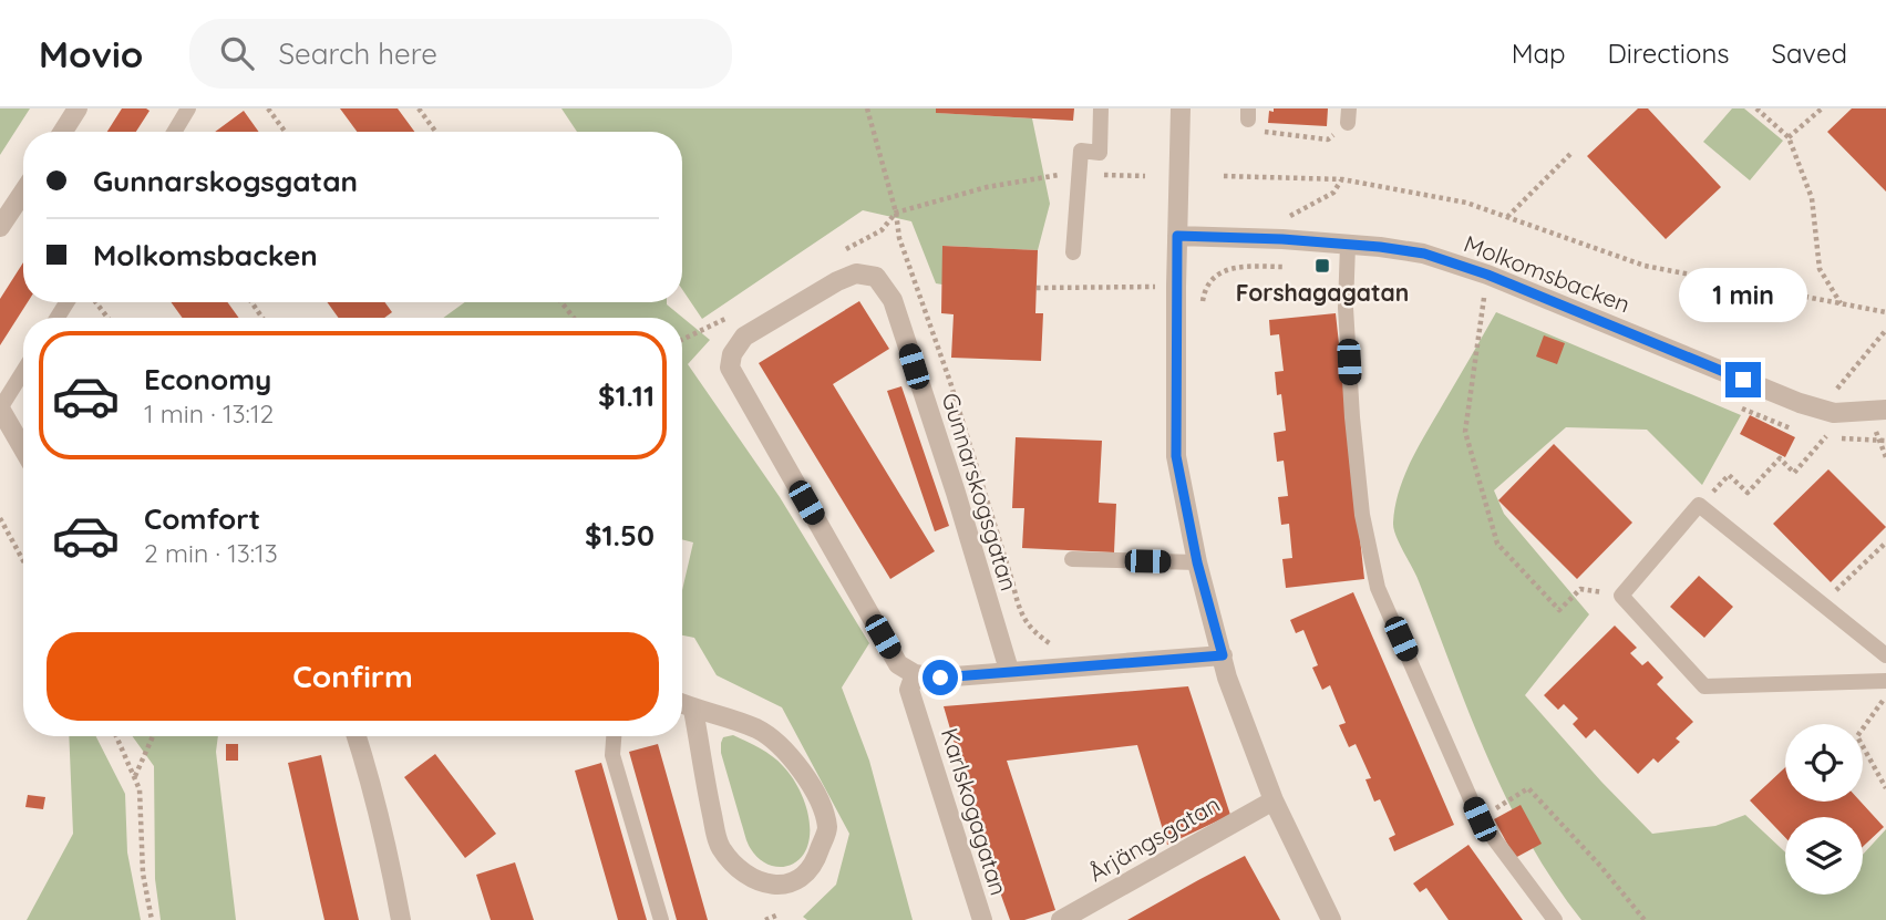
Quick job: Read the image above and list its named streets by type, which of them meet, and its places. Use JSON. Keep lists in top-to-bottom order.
{
  "streets": {
    "street": [
      "Molkomsbacken",
      "Gunnarskogsgatan",
      "Karlskogagatan",
      "Årjängsgatan"
    ]
  },
  "crossings": [
    ["Gunnarskogsgatan", "Karlskogagatan"]
  ],
  "places": {
    "transit": ["Forshagagatan"]
  },
  "page": {
    "header": "Movio",
    "search": "Search here",
    "nav": ["Map", "Directions", "Saved"],
    "banner": ["Gunnarskogsgatan", "Molkomsbacken"],
    "bubble": "1 min",
    "list": [
      {
        "name": "Economy",
        "note": "1 min · 13:12",
        "value": "$1.11"
      },
      {
        "name": "Comfort",
        "note": "2 min · 13:13",
        "value": "$1.50"
      }
    ],
    "buttons": "Confirm"
  }
}
